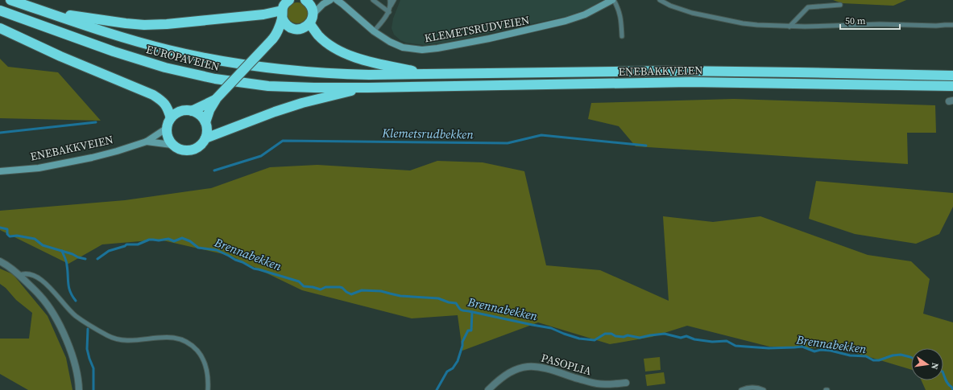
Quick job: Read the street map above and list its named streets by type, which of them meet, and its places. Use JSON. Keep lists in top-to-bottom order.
{
  "streets": {
    "highway": ["EUROPAVEIEN", "ENEBAKKVEIEN"],
    "street": ["KLEMETSRUDVEIEN", "PASOPLIA"]
  },
  "crossings": [
    ["EUROPAVEIEN", "ENEBAKKVEIEN"]
  ],
  "water": ["Klemetsrudbekken", "Brennabekken"],
  "scale_bar": "50 m",
  "north": "right"
}
